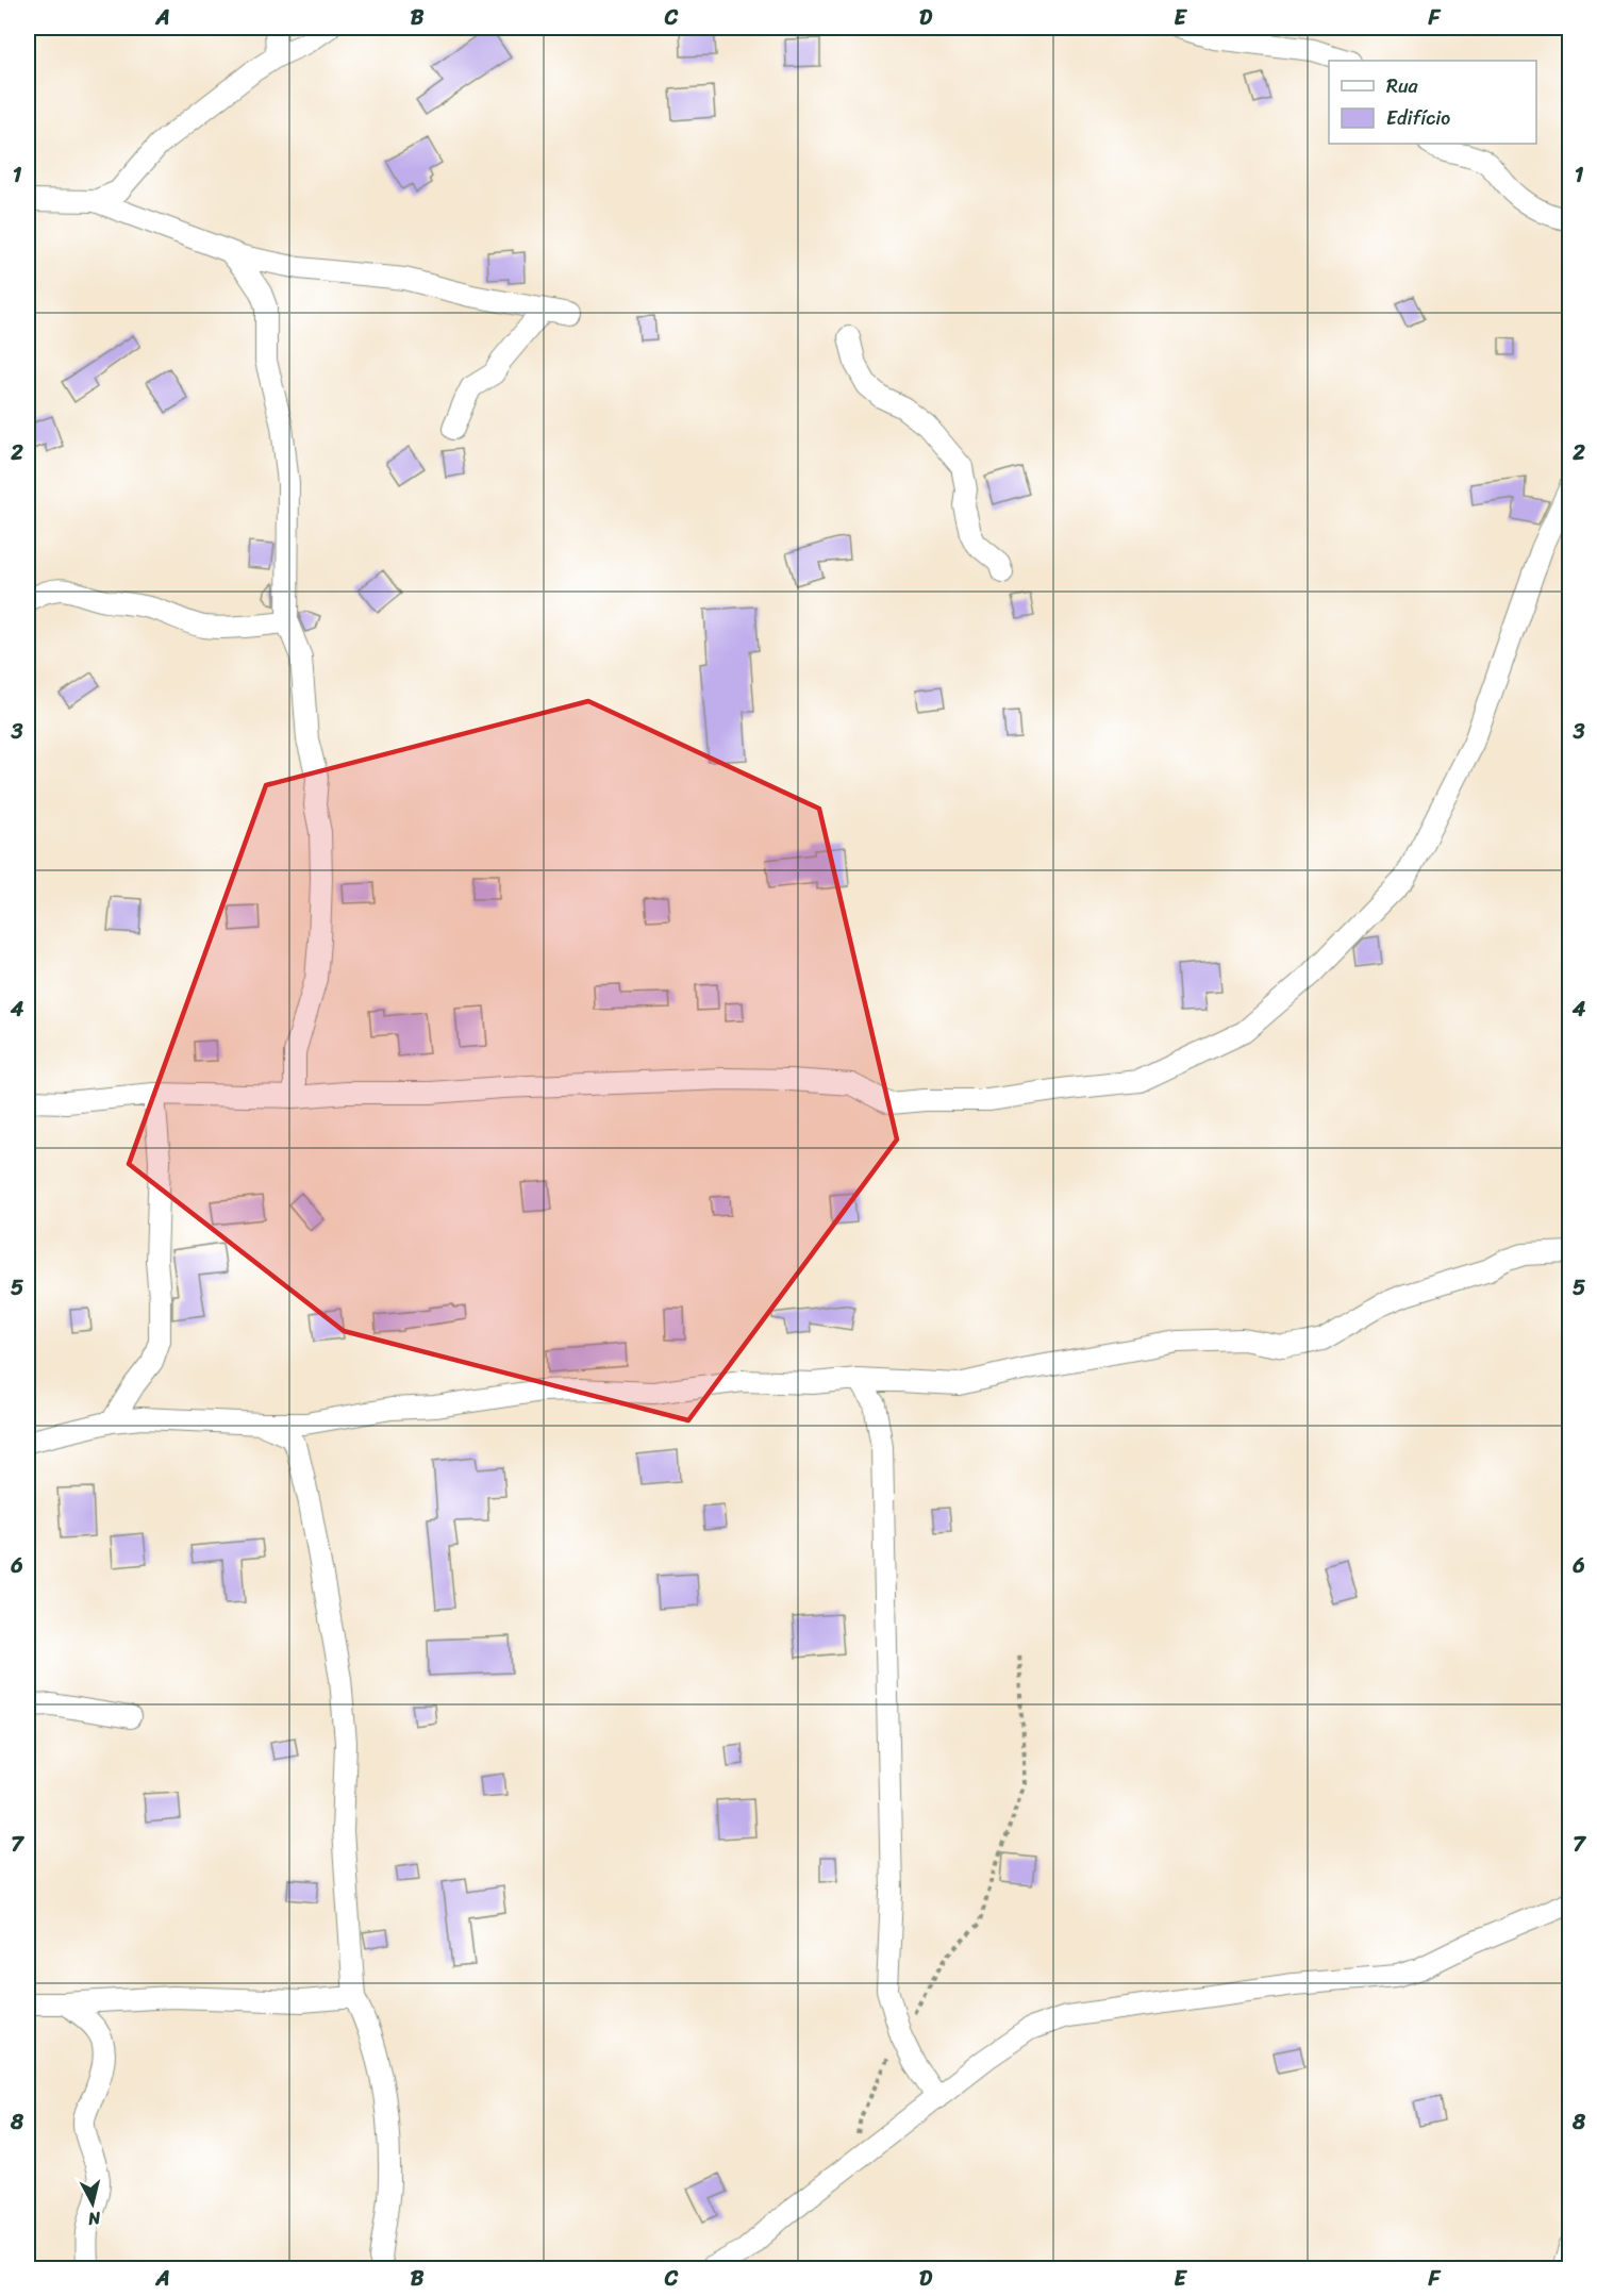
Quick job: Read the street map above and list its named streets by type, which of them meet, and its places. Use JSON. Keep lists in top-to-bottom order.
{
  "legend": ["Rua", "Edifício"],
  "north": "bottom",
  "grid": {
    "columns": [
      "A",
      "B",
      "C",
      "D",
      "E",
      "F"
    ],
    "rows": [
      "1",
      "2",
      "3",
      "4",
      "5",
      "6",
      "7",
      "8"
    ]
  }
}
